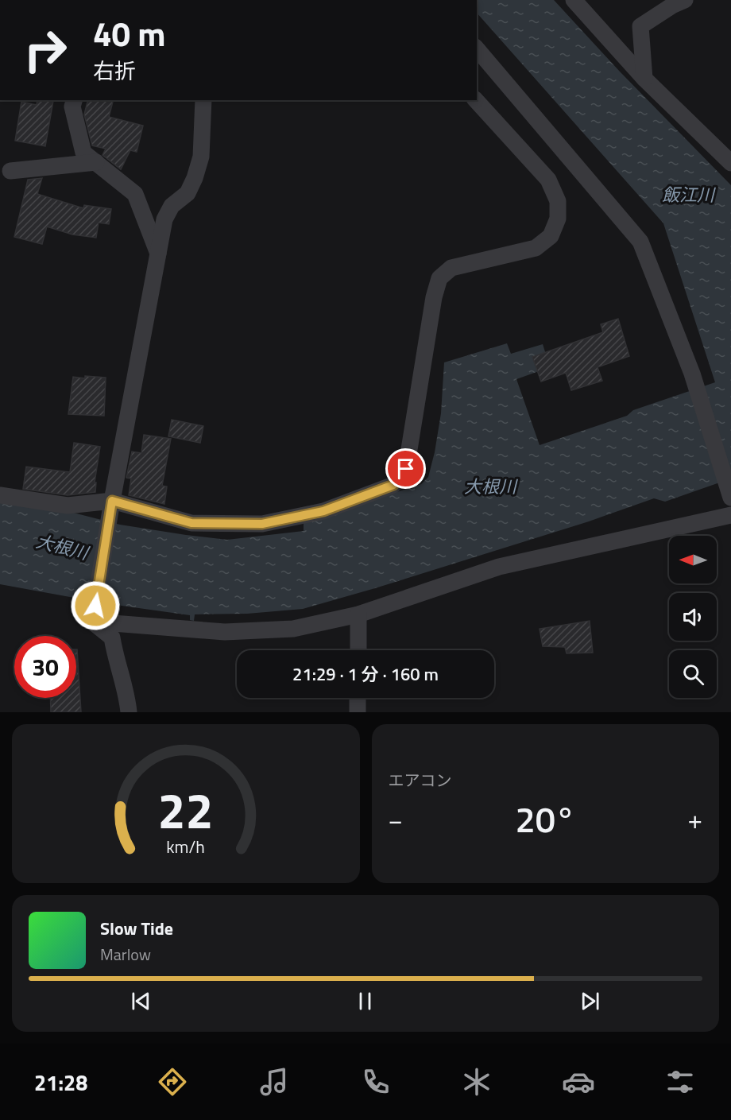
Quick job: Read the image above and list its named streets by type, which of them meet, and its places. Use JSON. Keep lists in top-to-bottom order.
{
  "water": ["飯江川", "大根川"],
  "north": "left",
  "page": {
    "turn": ["40 m", "右折"],
    "limit": "30",
    "trip": "21:29 · 1 分 · 160 m",
    "tile": "エアコン",
    "heat": ["−", "20°", "+"],
    "song": ["Slow Tide", "Marlow"],
    "tabs": "21:28",
    "gauge": ["22", "km/h"]
  }
}
